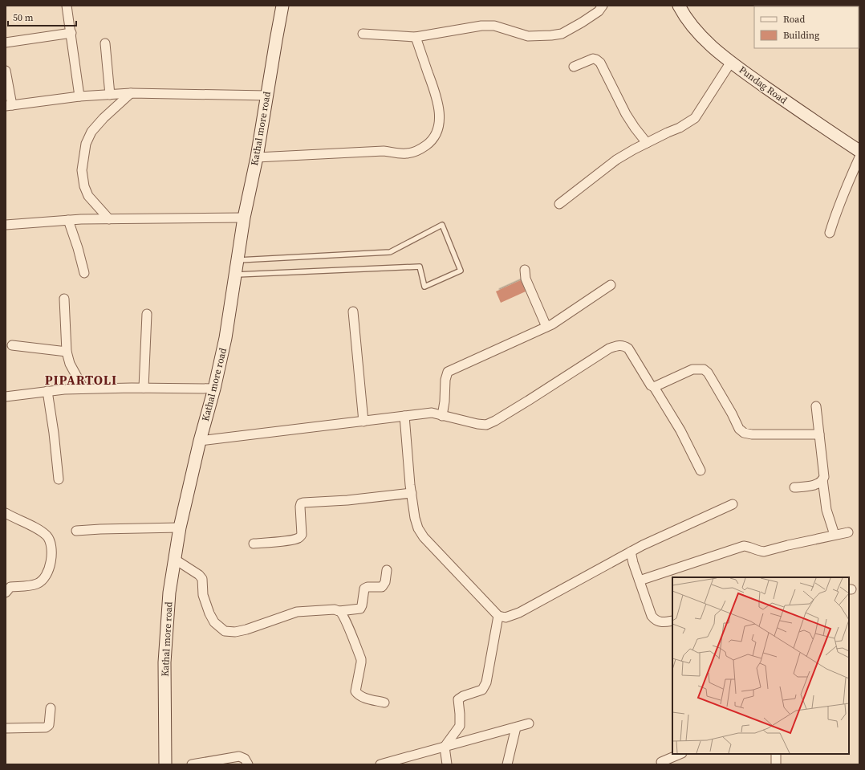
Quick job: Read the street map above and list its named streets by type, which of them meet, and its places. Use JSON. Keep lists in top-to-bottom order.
{
  "streets": {
    "main road": ["Pundag Road", "Kathal more road"]
  },
  "districts": ["PIPARTOLI"],
  "legend": ["Road", "Building"],
  "scale_bar": "50 m"
}
